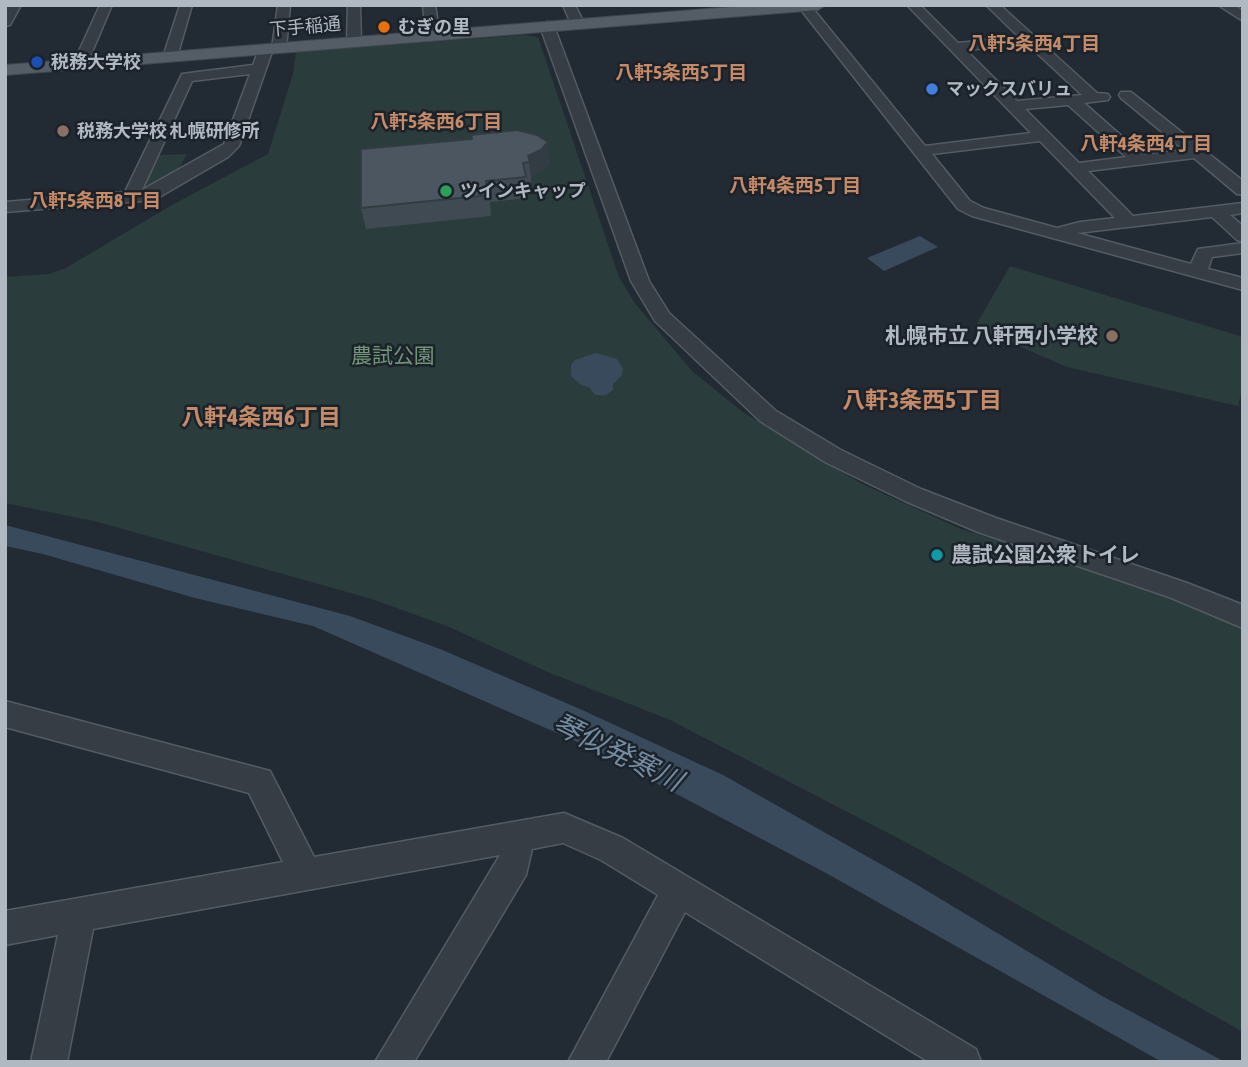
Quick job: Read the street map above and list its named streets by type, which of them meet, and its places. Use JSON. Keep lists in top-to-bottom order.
{
  "streets": {
    "main road": ["下手稲通"]
  },
  "districts": [
    "八軒5条西4丁目",
    "八軒5条西5丁目",
    "八軒5条西6丁目",
    "八軒4条西4丁目",
    "八軒4条西5丁目",
    "八軒5条西8丁目",
    "八軒3条西5丁目",
    "八軒4条西6丁目"
  ],
  "water": ["琴似発寒川"],
  "parks": ["農試公園"],
  "places": [
    "むぎの里",
    "税務大学校",
    "マックスバリュ",
    "税務大学校 札幌研修所",
    "ツインキャップ",
    "札幌市立 八軒西小学校",
    "農試公園公衆トイレ"
  ]
}
